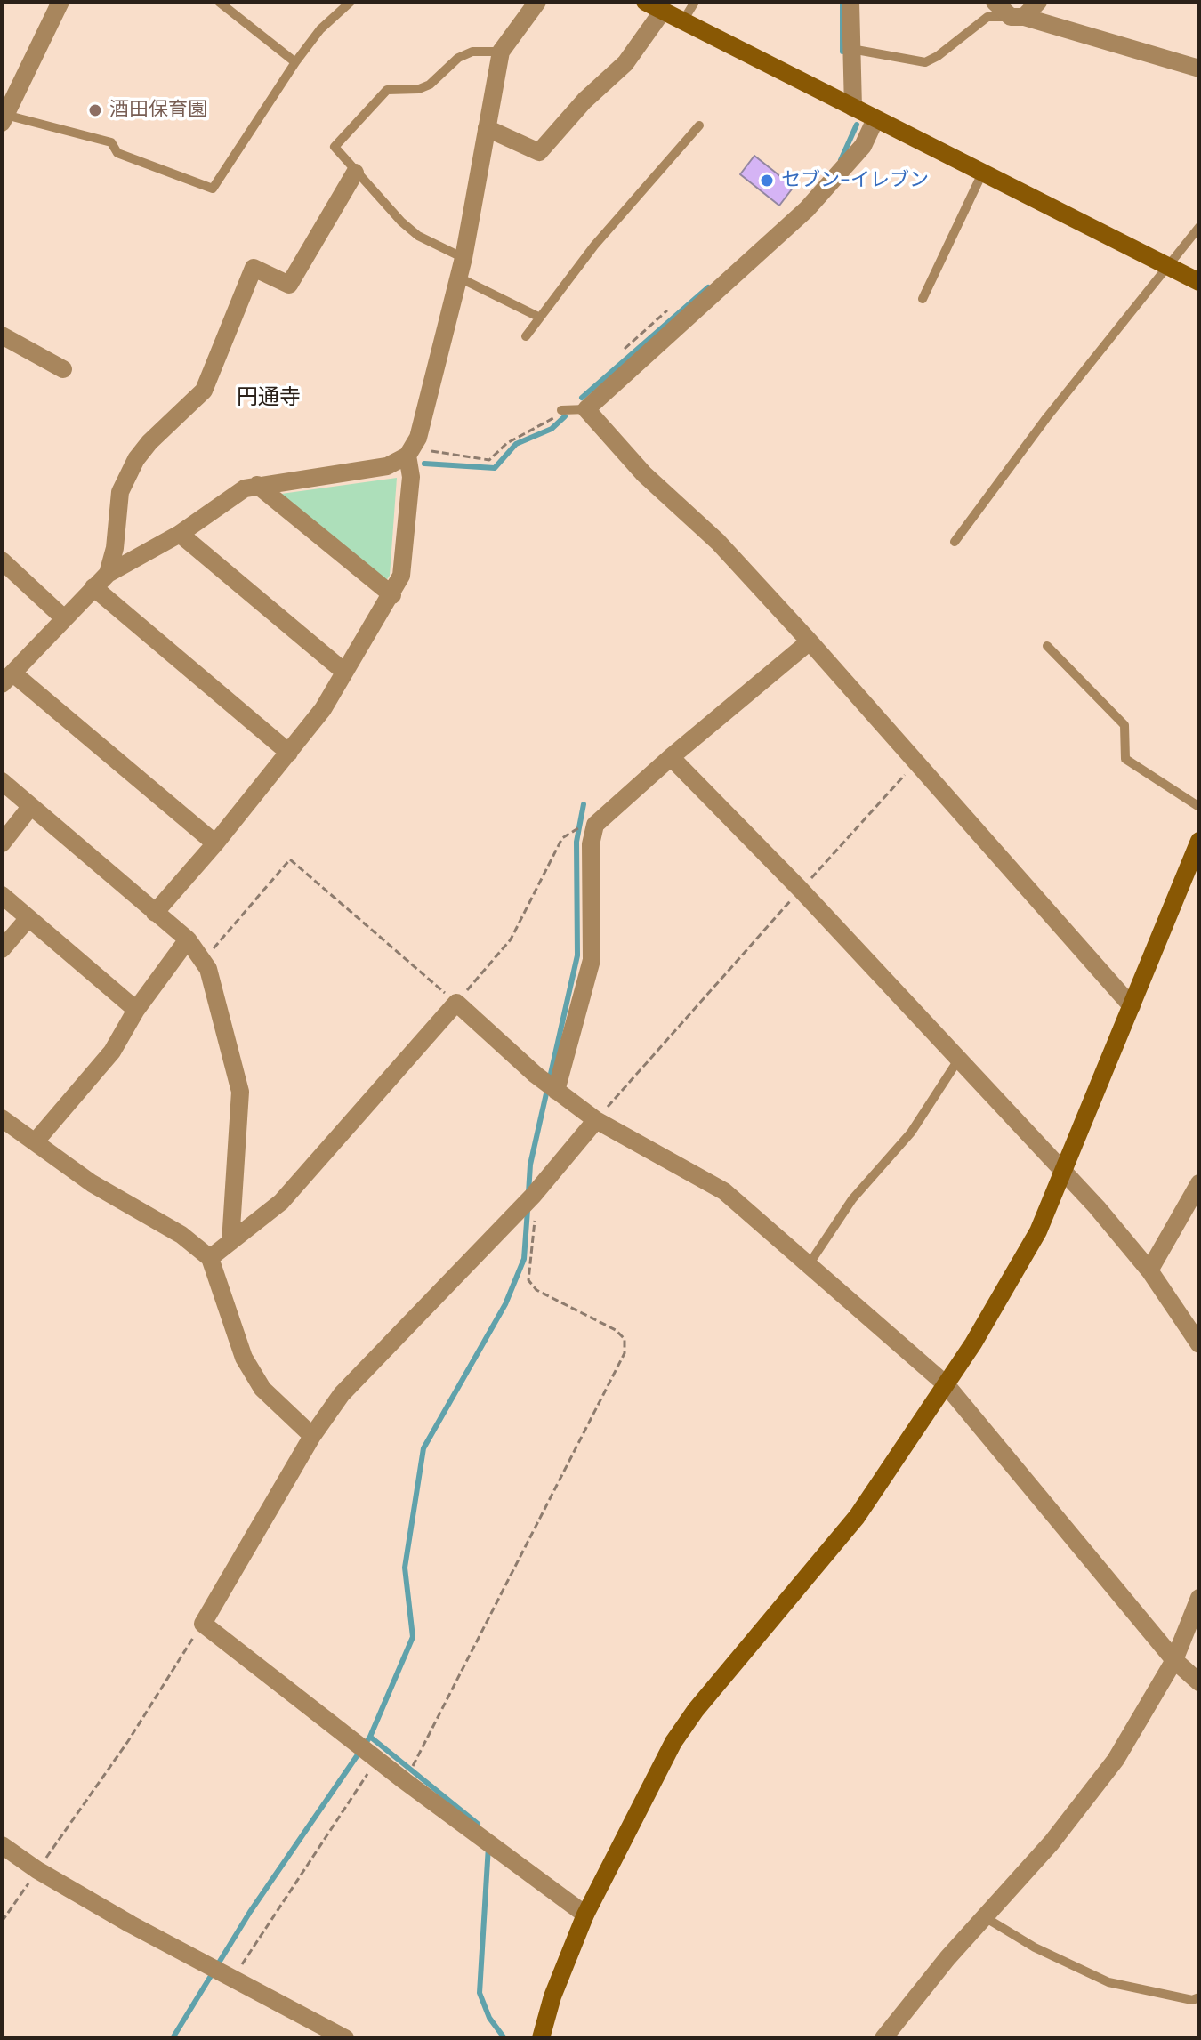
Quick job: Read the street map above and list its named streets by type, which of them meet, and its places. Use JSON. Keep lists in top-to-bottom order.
{
  "districts": ["円通寺"],
  "places": ["酒田保育園", "セブン-イレブン"]
}
